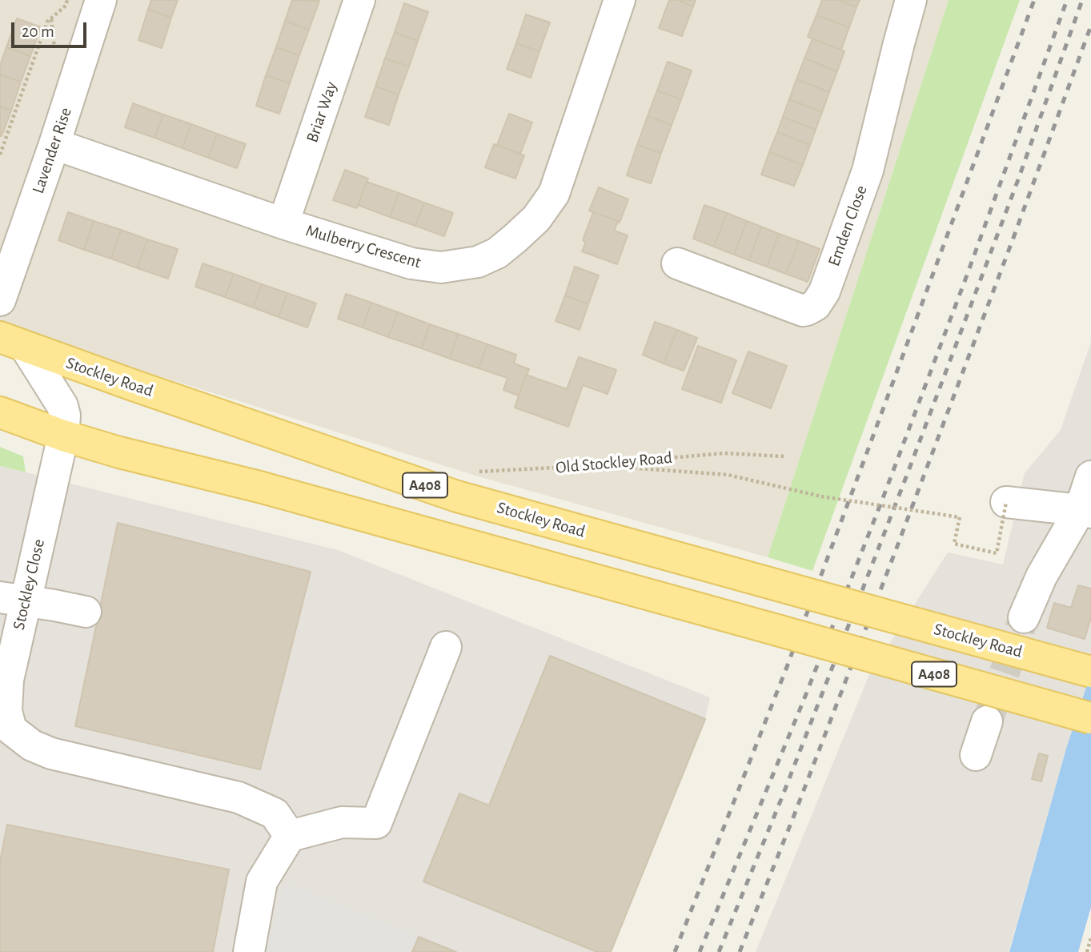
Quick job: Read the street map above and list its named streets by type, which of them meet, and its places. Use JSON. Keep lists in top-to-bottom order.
{
  "streets": {
    "main road": ["Stockley Road", "A408"],
    "street": [
      "Briar Way",
      "Lavender Rise",
      "Emden Close",
      "Mulberry Crescent",
      "Stockley Close"
    ],
    "path": ["Old Stockley Road"]
  },
  "crossings": [
    ["Briar Way", "Mulberry Crescent"],
    ["Lavender Rise", "Mulberry Crescent"],
    ["Stockley Road", "Old Stockley Road"],
    ["Stockley Road", "Stockley Close"],
    ["A408", "Stockley Close"]
  ],
  "scale_bar": "20 m"
}
